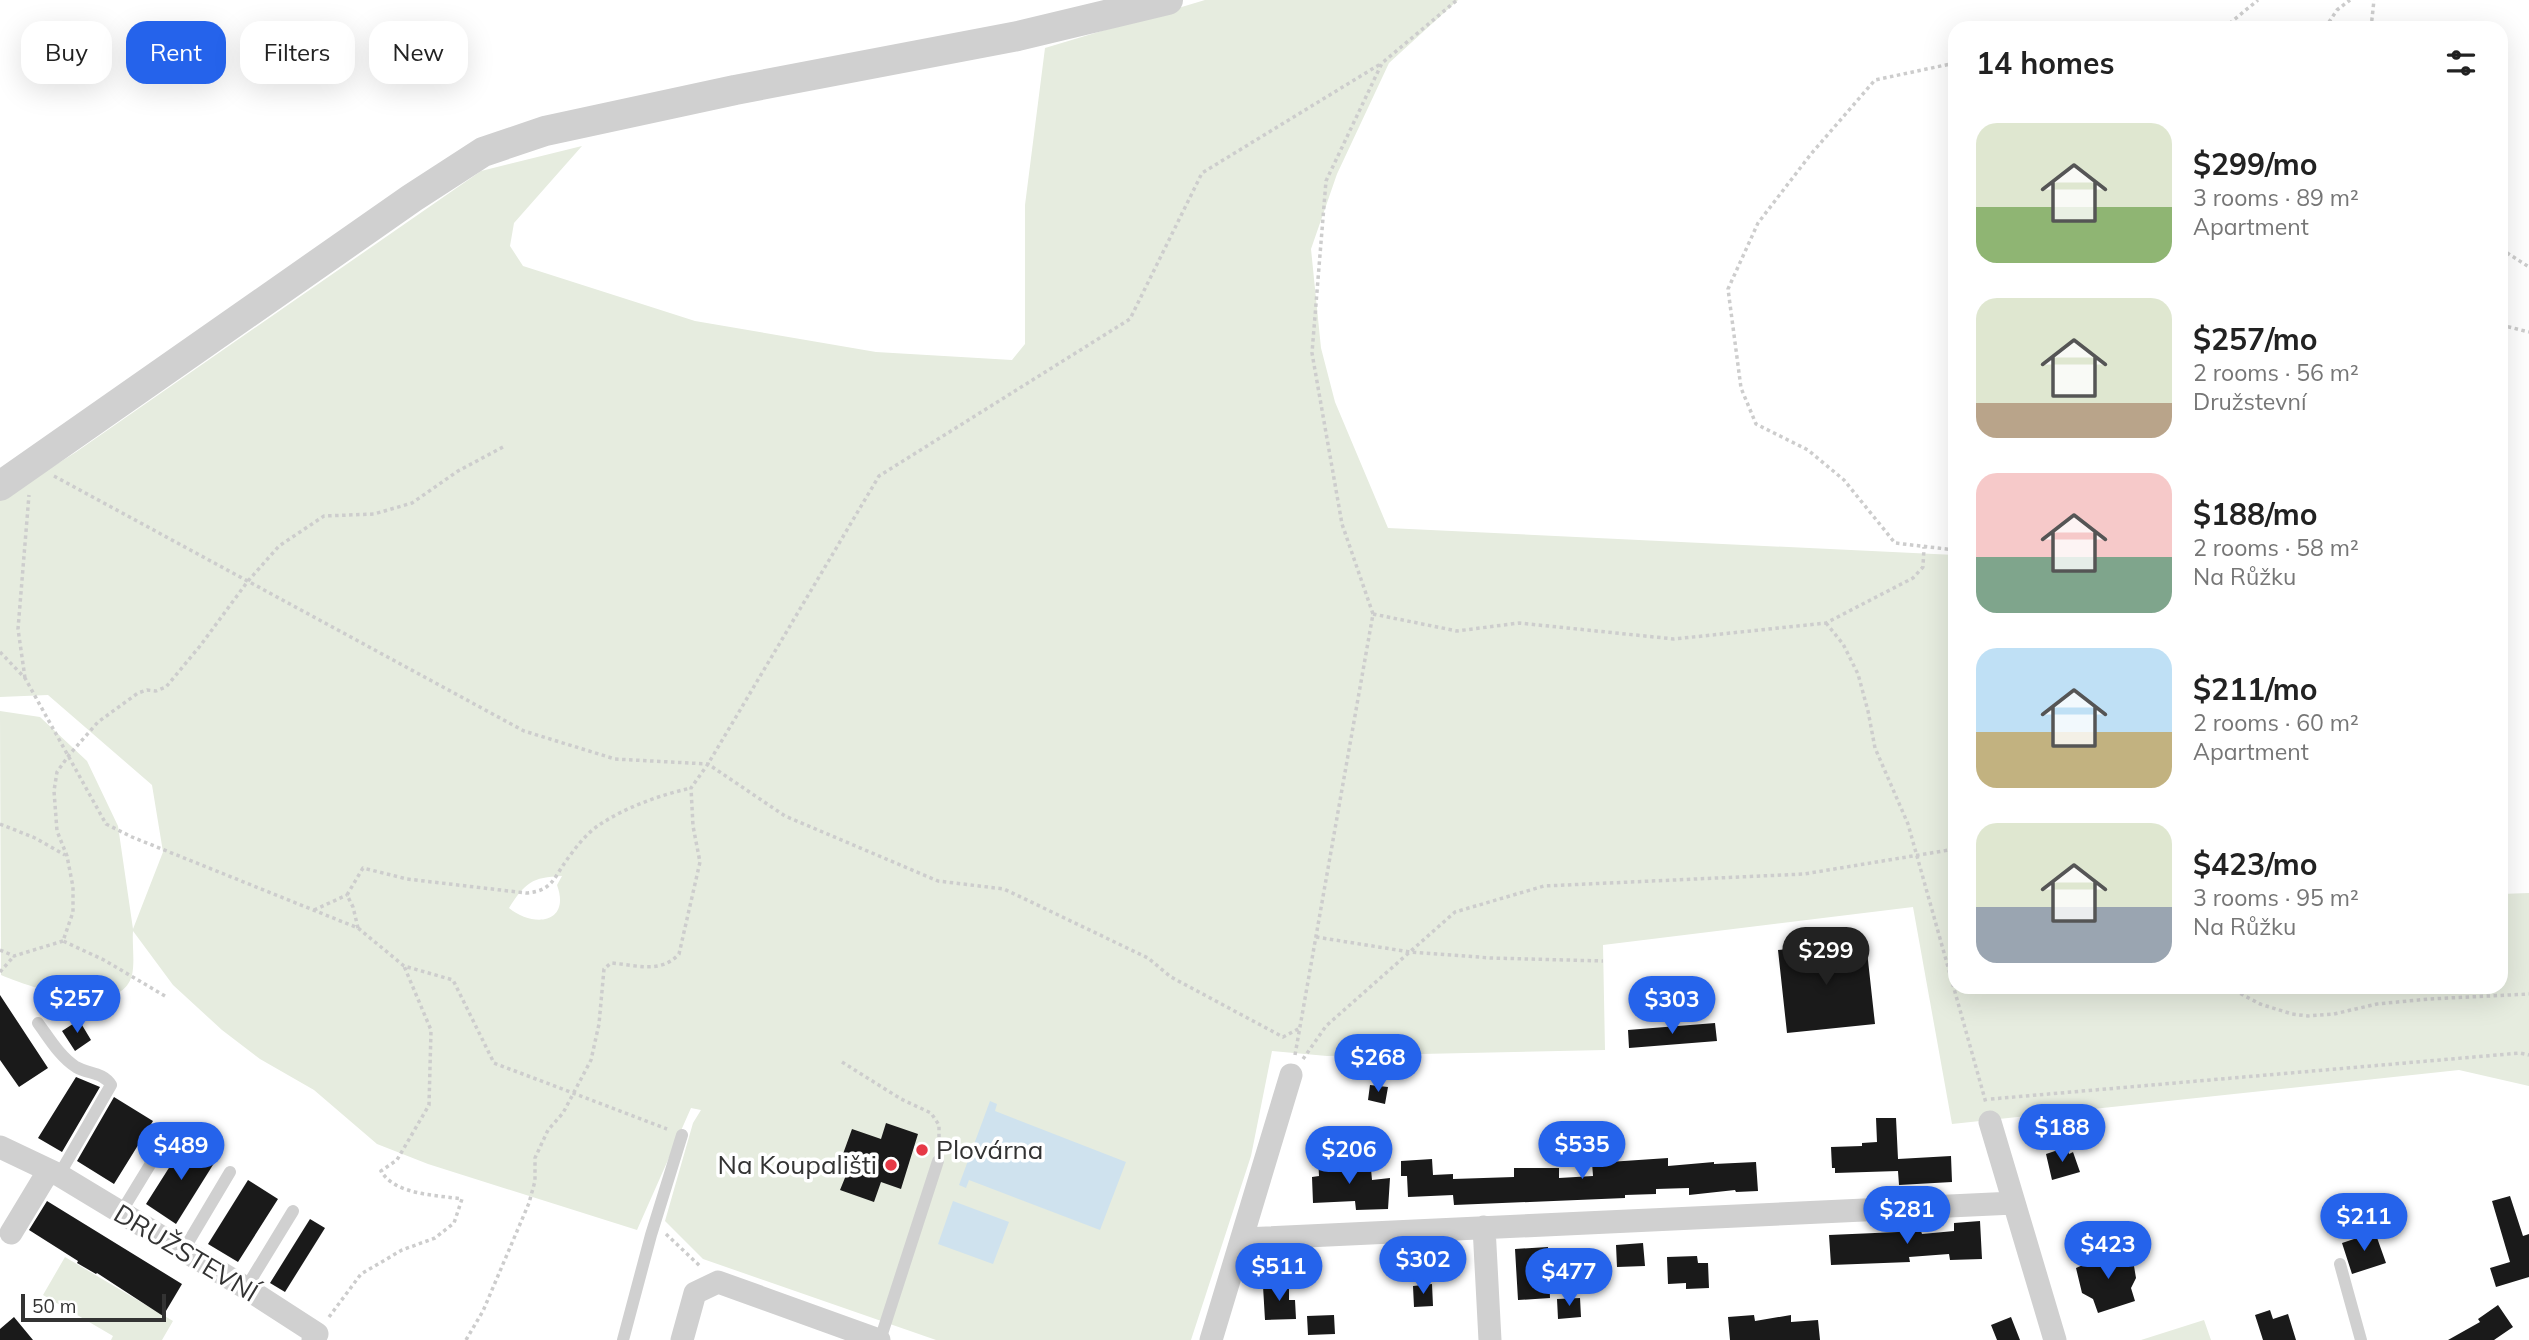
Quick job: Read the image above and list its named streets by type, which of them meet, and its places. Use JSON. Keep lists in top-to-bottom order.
{
  "streets": {
    "street": ["DRUŽSTEVNÍ"]
  },
  "places": ["Plovárna", "Na Koupališti"],
  "scale_bar": "50 m",
  "page": {
    "chip": [
      "Buy",
      "Rent",
      "Filters",
      "New"
    ],
    "heading": "14 homes",
    "list": [
      {
        "name": "$299/mo",
        "note": "3 rooms · 89 m² · Apartment"
      },
      {
        "name": "$257/mo",
        "note": "2 rooms · 56 m² · Družstevní"
      },
      {
        "name": "$188/mo",
        "note": "2 rooms · 58 m² · Na Růžku"
      },
      {
        "name": "$211/mo",
        "note": "2 rooms · 60 m² · Apartment"
      },
      {
        "name": "$423/mo",
        "note": "3 rooms · 95 m² · Na Růžku"
      }
    ],
    "price": [
      "$299",
      "$257",
      "$303",
      "$268",
      "$188",
      "$535",
      "$489",
      "$206",
      "$281",
      "$211",
      "$423",
      "$302",
      "$511",
      "$477"
    ],
    "scale": "50 m"
  }
}
